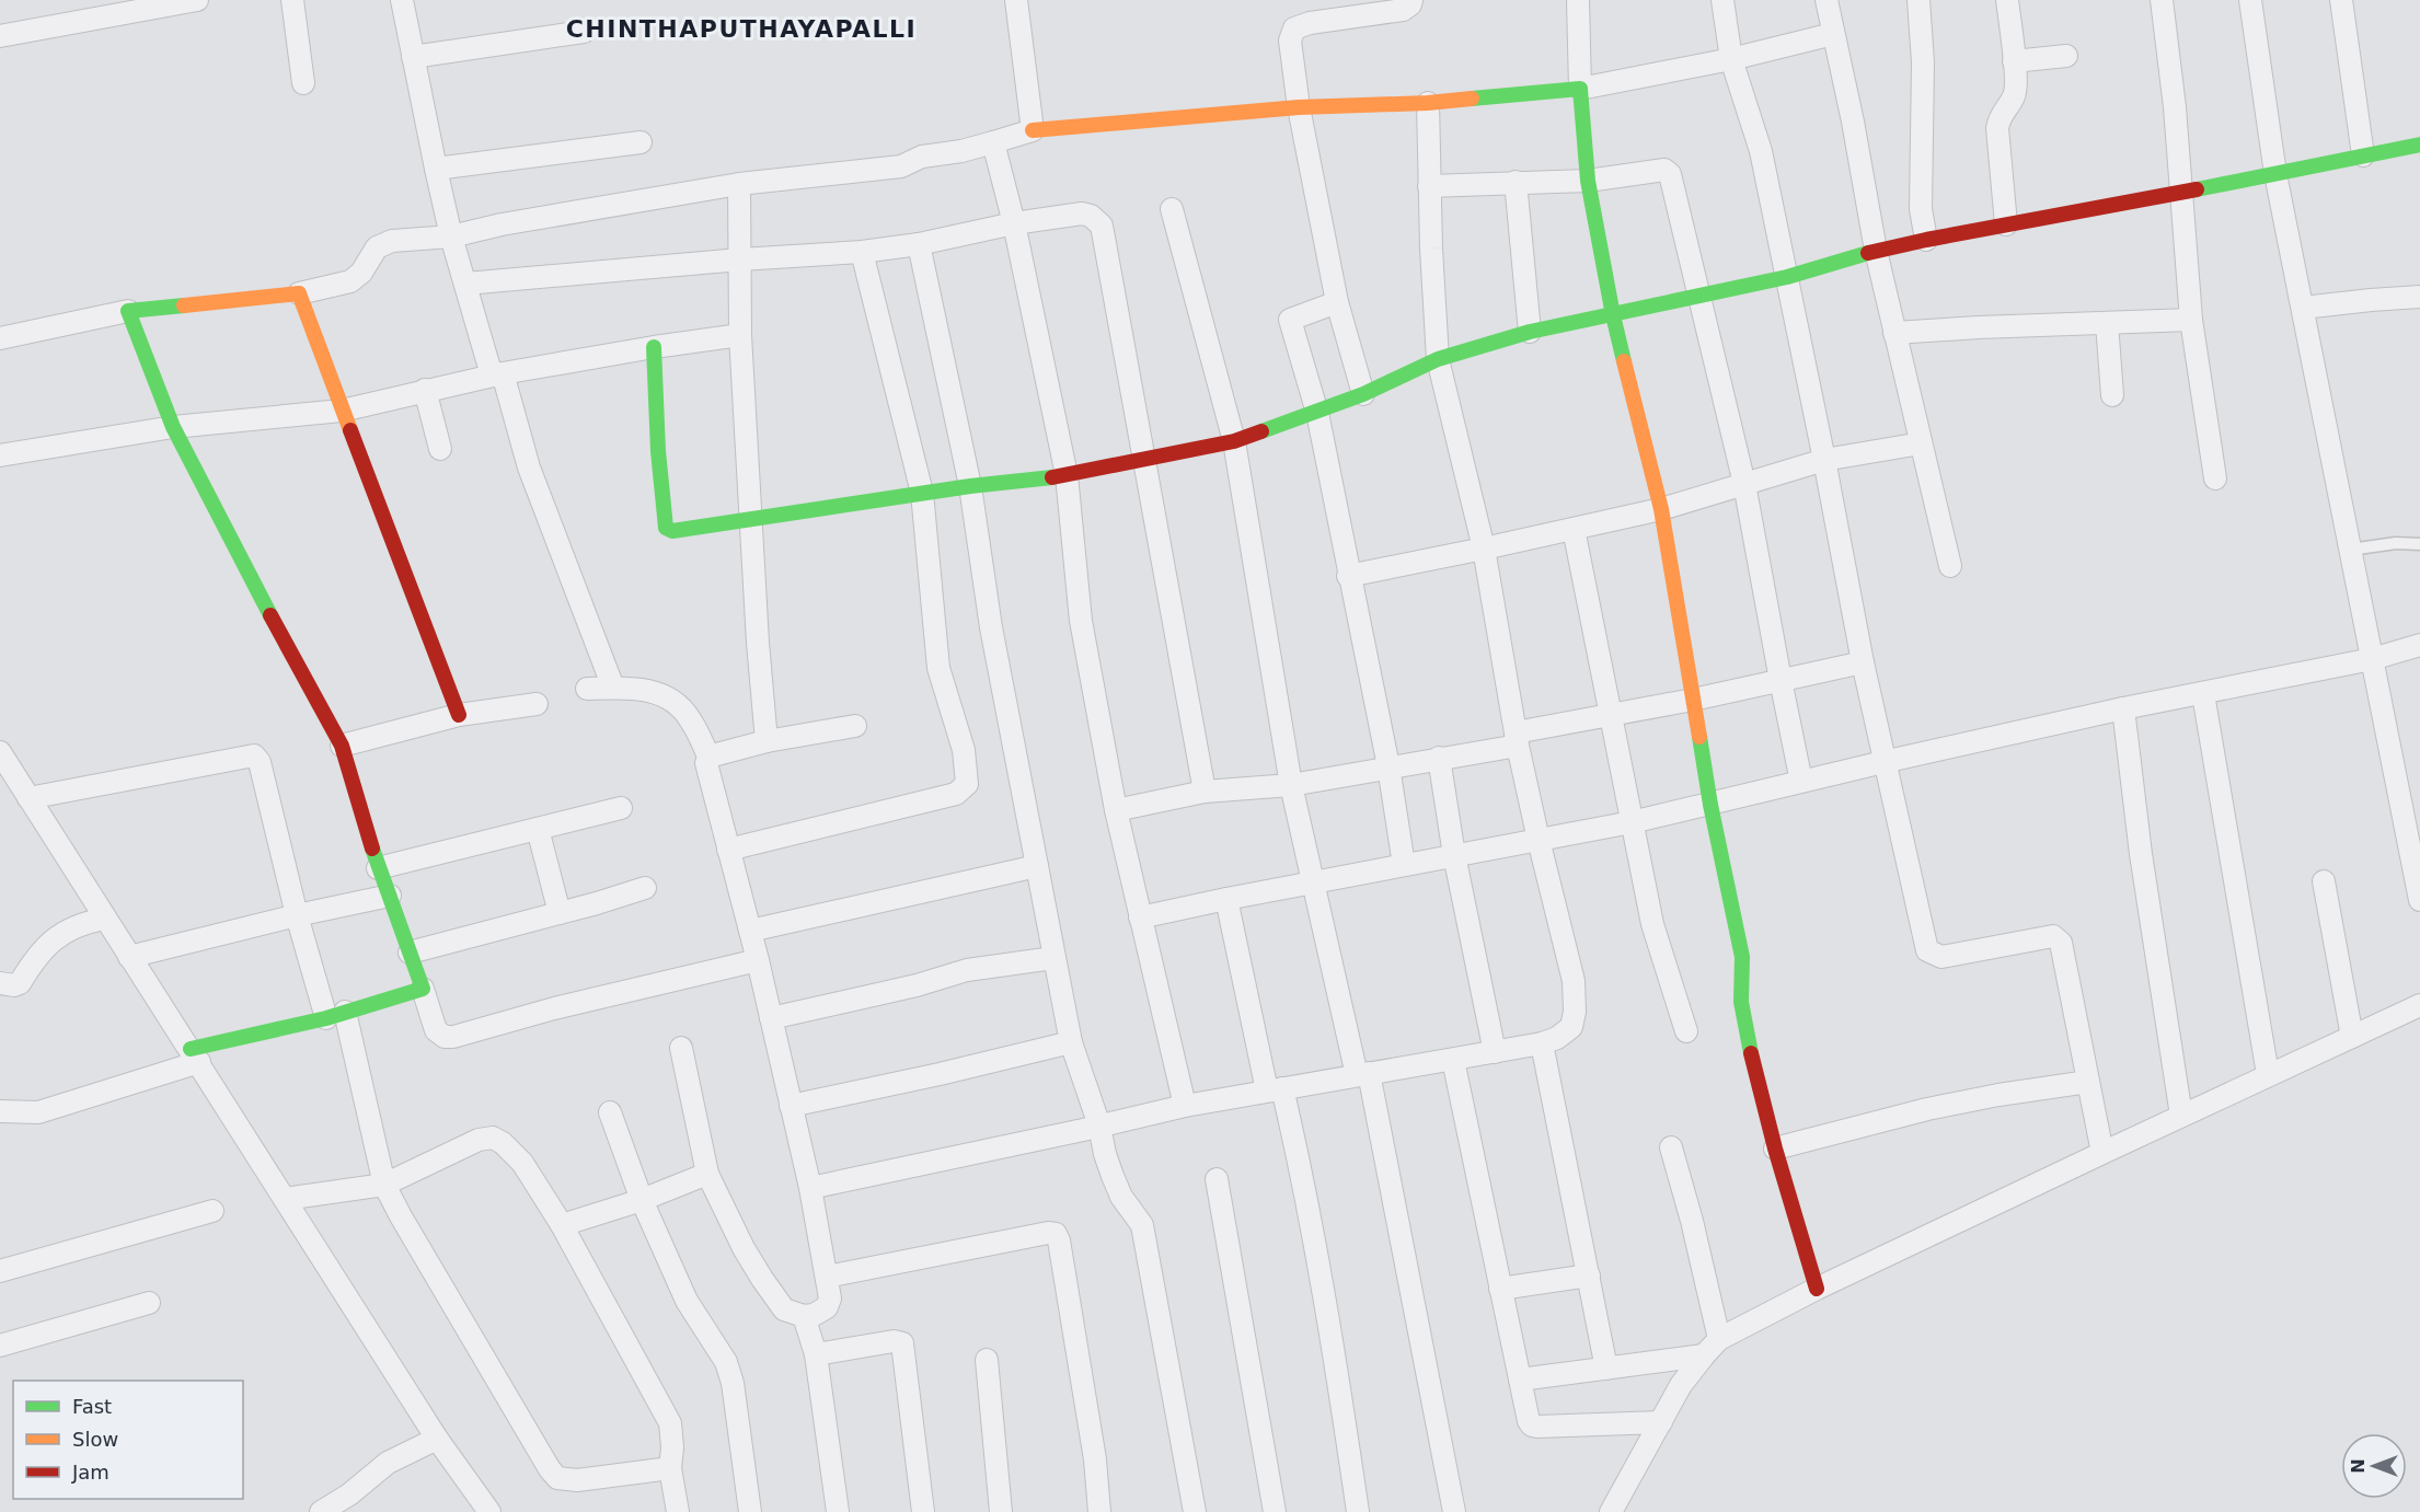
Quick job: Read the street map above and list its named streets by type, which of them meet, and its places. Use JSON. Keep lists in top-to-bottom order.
{
  "districts": ["CHINTHAPUTHAYAPALLI"],
  "legend": ["Fast", "Slow", "Jam"],
  "north": "left"
}
